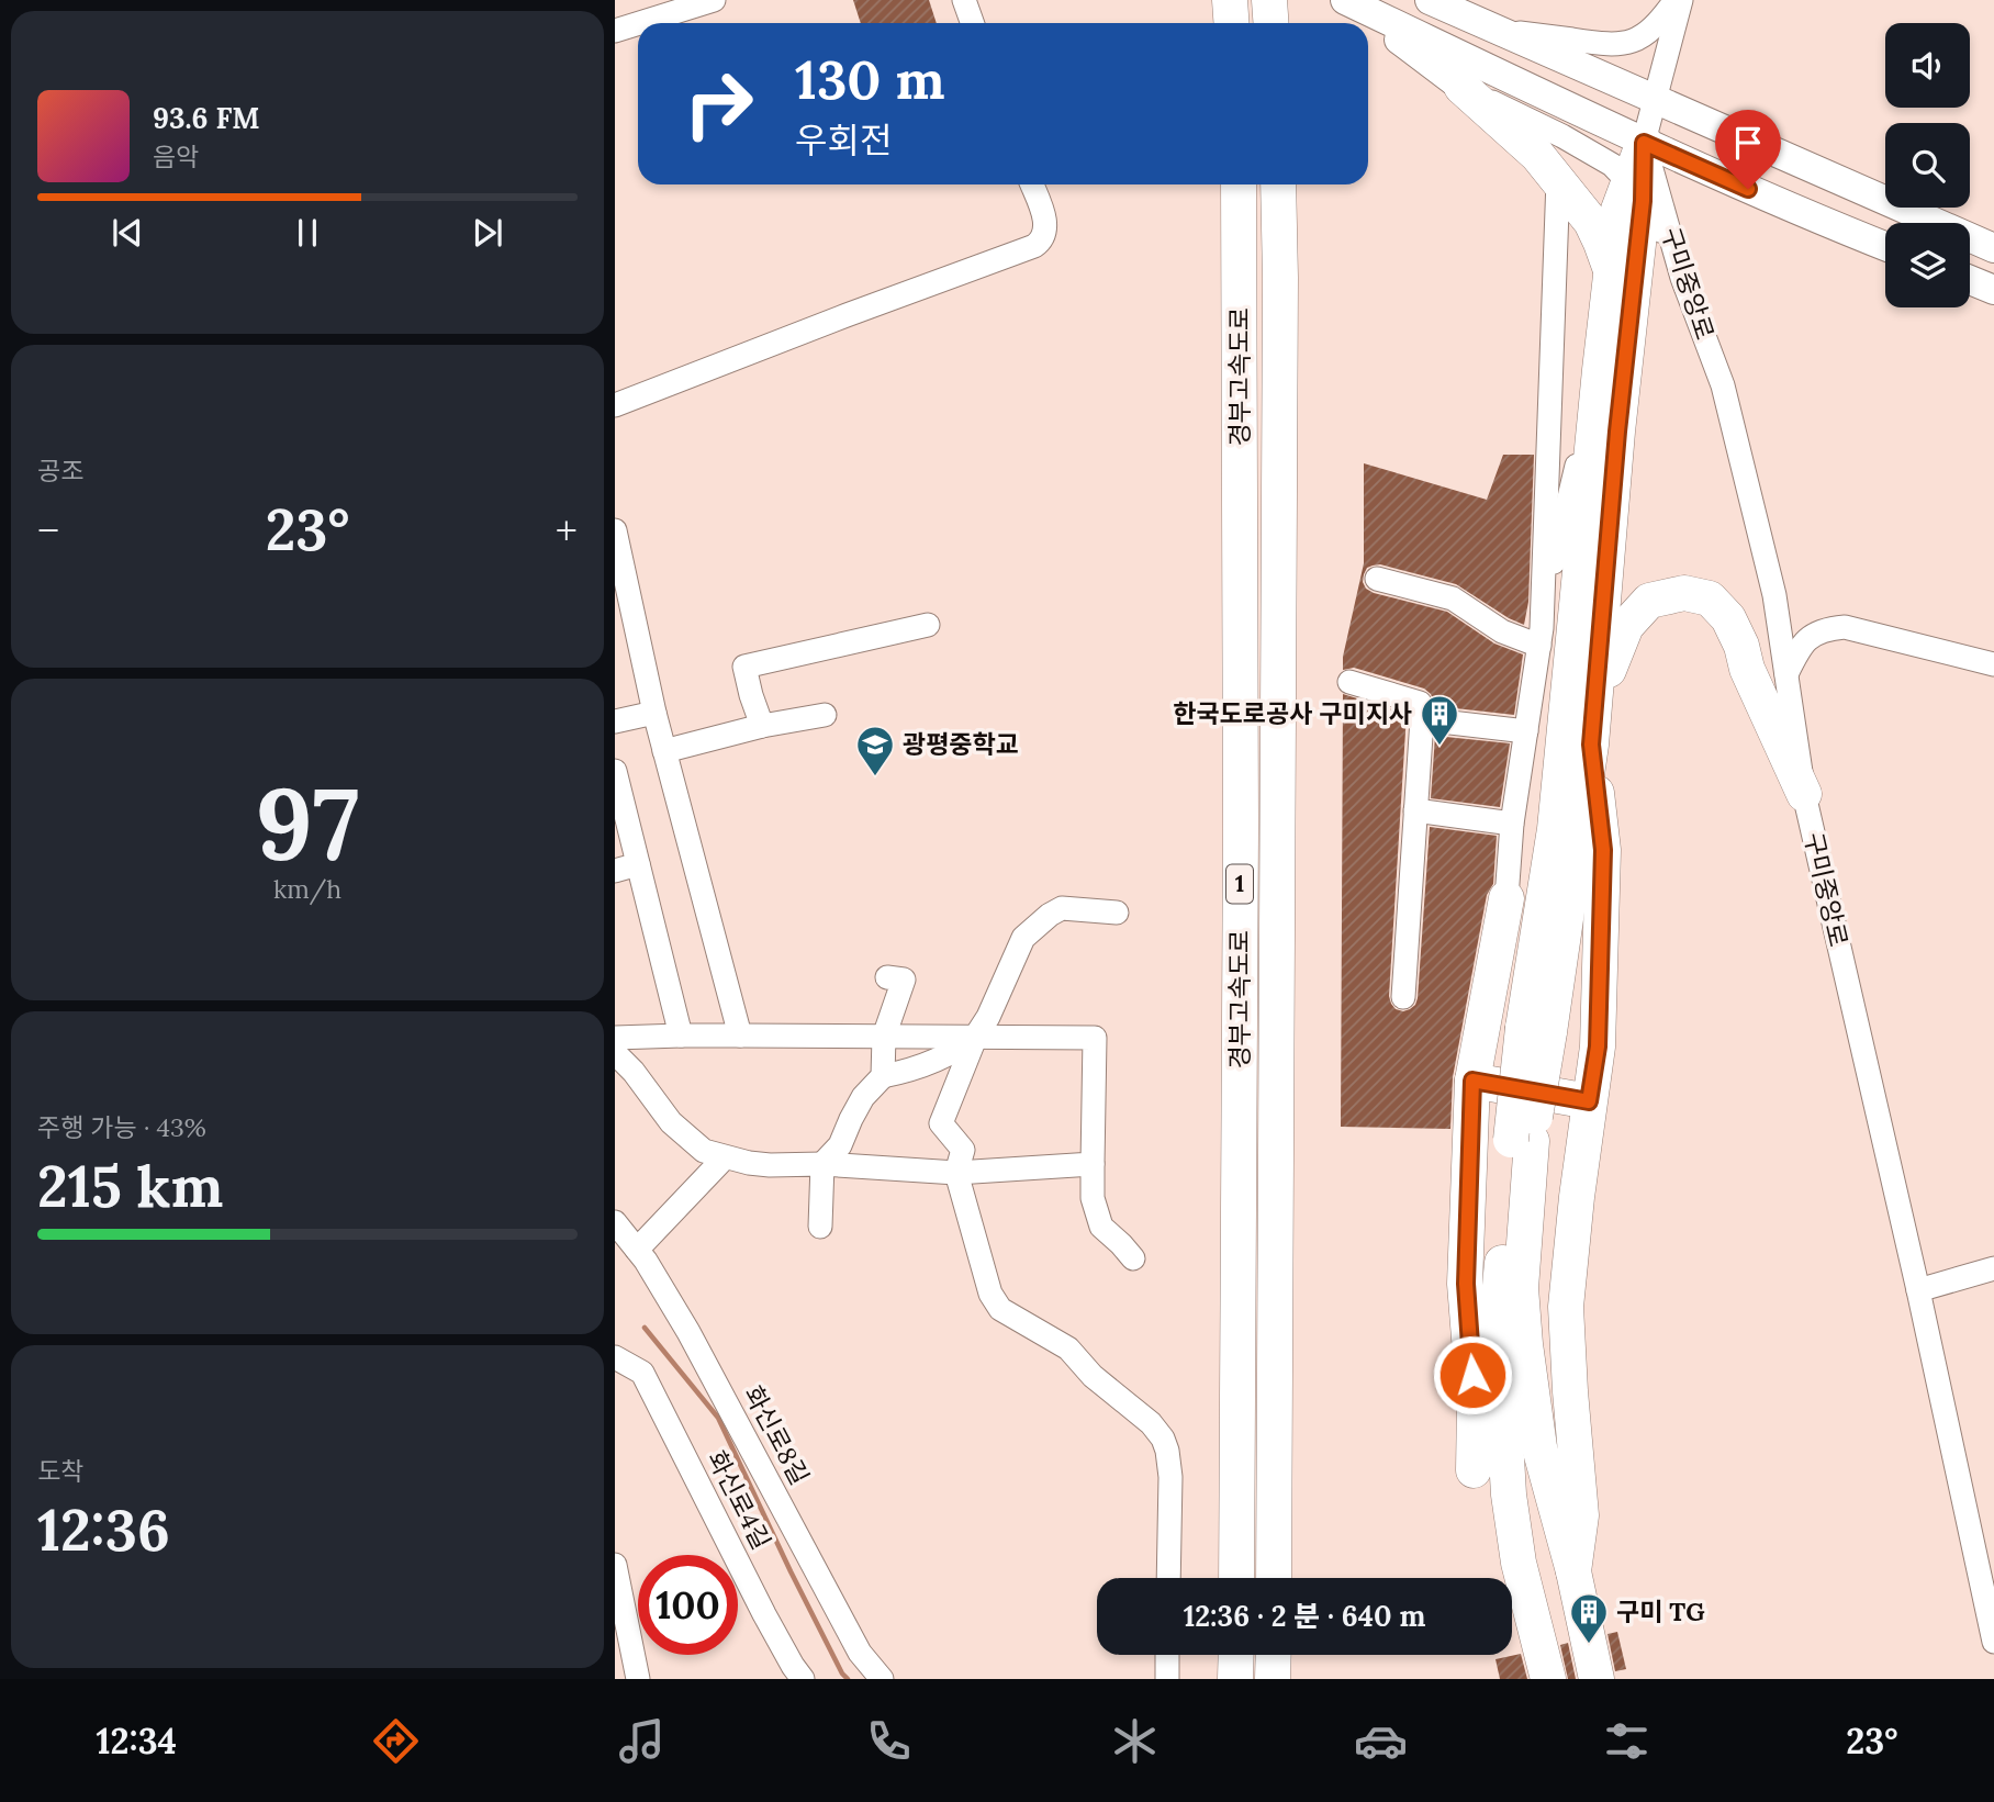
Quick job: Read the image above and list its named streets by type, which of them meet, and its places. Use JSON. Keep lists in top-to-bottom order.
{
  "streets": {
    "highway": ["경부고속도로", "1"],
    "street": ["구미중앙로", "화신로8길", "화신로4길"]
  },
  "places": {
    "building": ["한국도로공사 구미지사", "구미 TG"],
    "school or university": ["광평중학교"]
  },
  "page": {
    "turn": ["130 m", "우회전"],
    "song": ["93.6 FM", "음악"],
    "tile": [
      "공조",
      ["97", "km/h"],
      ["주행 가능 · 43%", "215 km"],
      ["도착", "12:36"]
    ],
    "heat": ["−", "23°", "+"],
    "limit": "100",
    "trip": "12:36 · 2 분 · 640 m",
    "tabs": ["12:34", "23°"]
  }
}
